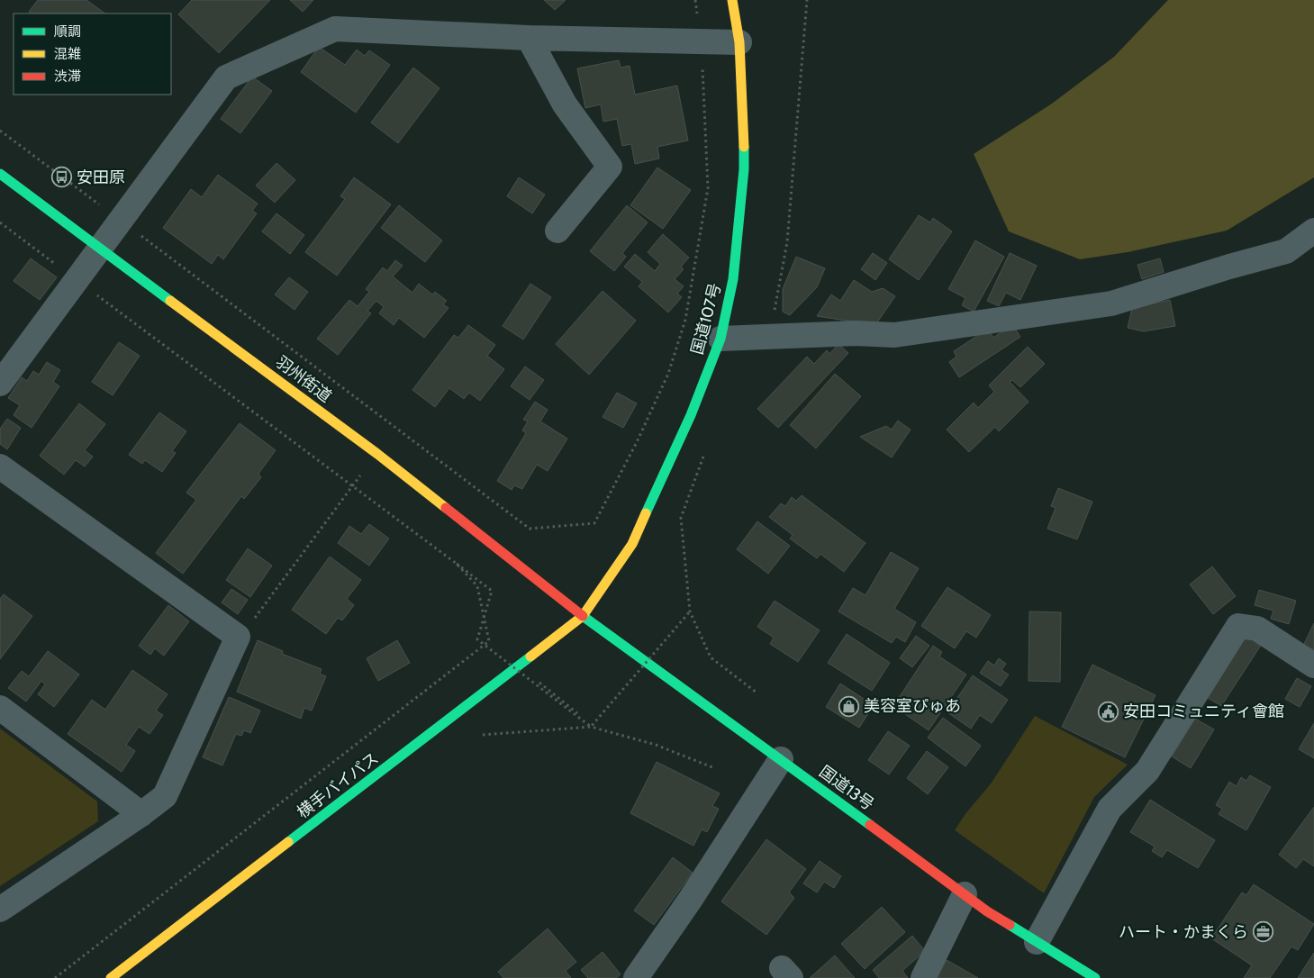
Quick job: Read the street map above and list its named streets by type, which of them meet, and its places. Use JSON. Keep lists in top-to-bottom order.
{
  "streets": {
    "main road": [
      "国道107号",
      "羽州街道",
      "横手バイパス",
      "国道13号"
    ]
  },
  "crossings": [
    ["国道107号", "羽州街道"],
    ["国道107号", "横手バイパス"],
    ["国道107号", "国道13号"],
    ["羽州街道", "横手バイパス"],
    ["羽州街道", "国道13号"],
    ["横手バイパス", "国道13号"]
  ],
  "places": {
    "bus stop": ["安田原"],
    "shop": ["美容室ぴゅあ"],
    "public building": ["安田コミュニティ會館"],
    "office": ["ハート・かまくら"]
  },
  "legend": ["順調", "混雑", "渋滞"]
}
